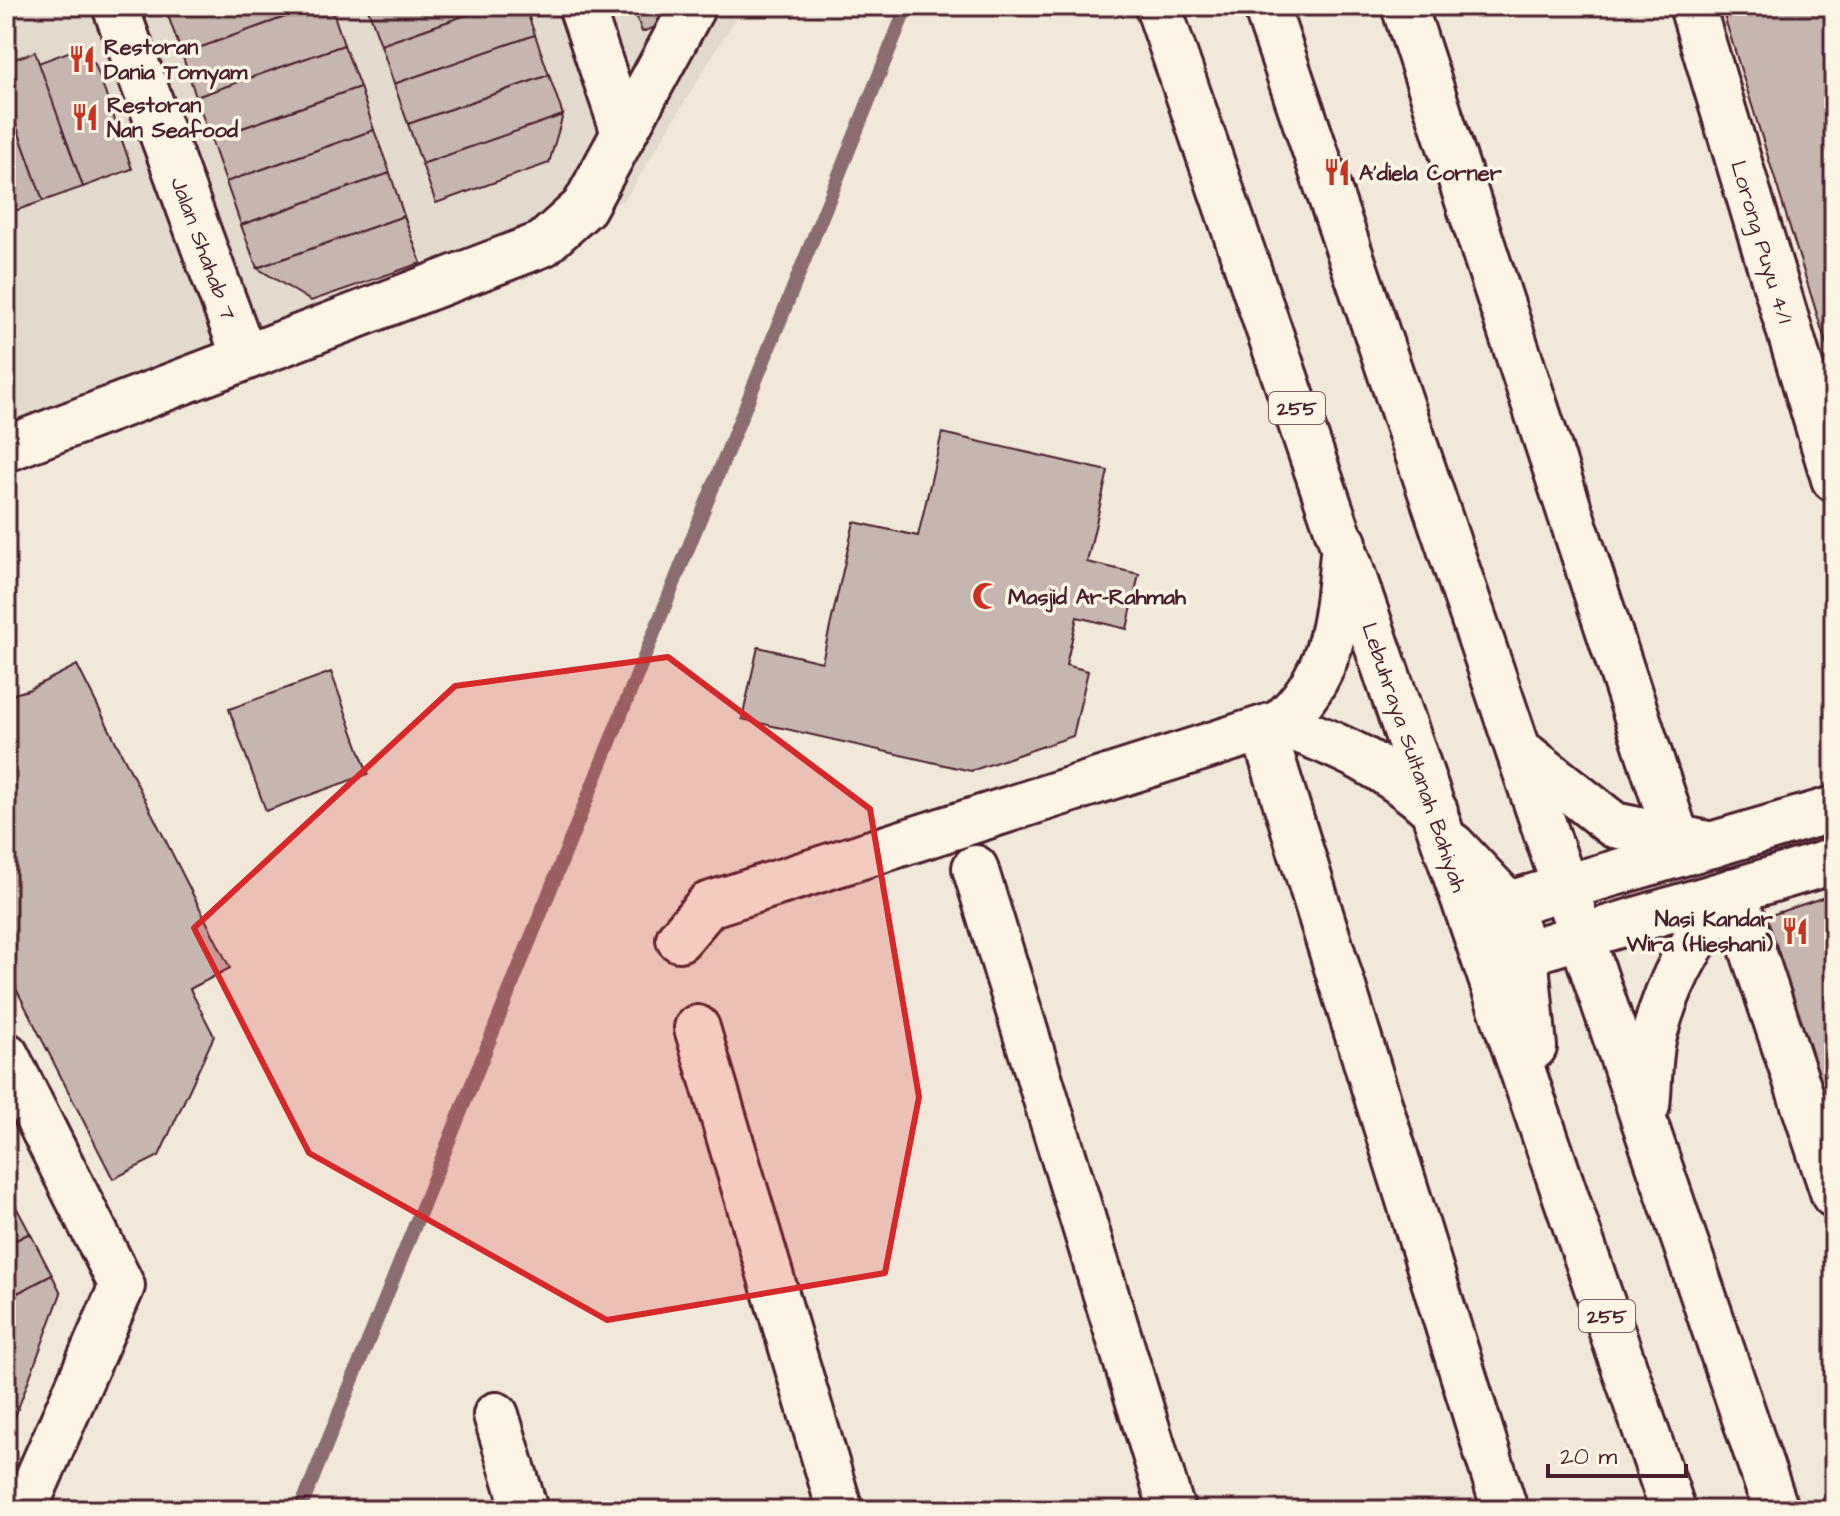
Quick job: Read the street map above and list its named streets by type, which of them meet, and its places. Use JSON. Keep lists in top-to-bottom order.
{
  "streets": {
    "street": [
      "Lorong Puyu 4/1",
      "Jalan Shahab 7",
      "255",
      "Lebuhraya Sultanah Bahiyah"
    ]
  },
  "places": {
    "restaurant": [
      "Restoran Dania Tomyam",
      "Restoran Nan Seafood",
      "A'diela Corner",
      "Nasi Kandar Wira (Hieshani)"
    ],
    "mosque": ["Masjid Ar-Rahmah"]
  },
  "scale_bar": "20 m"
}
